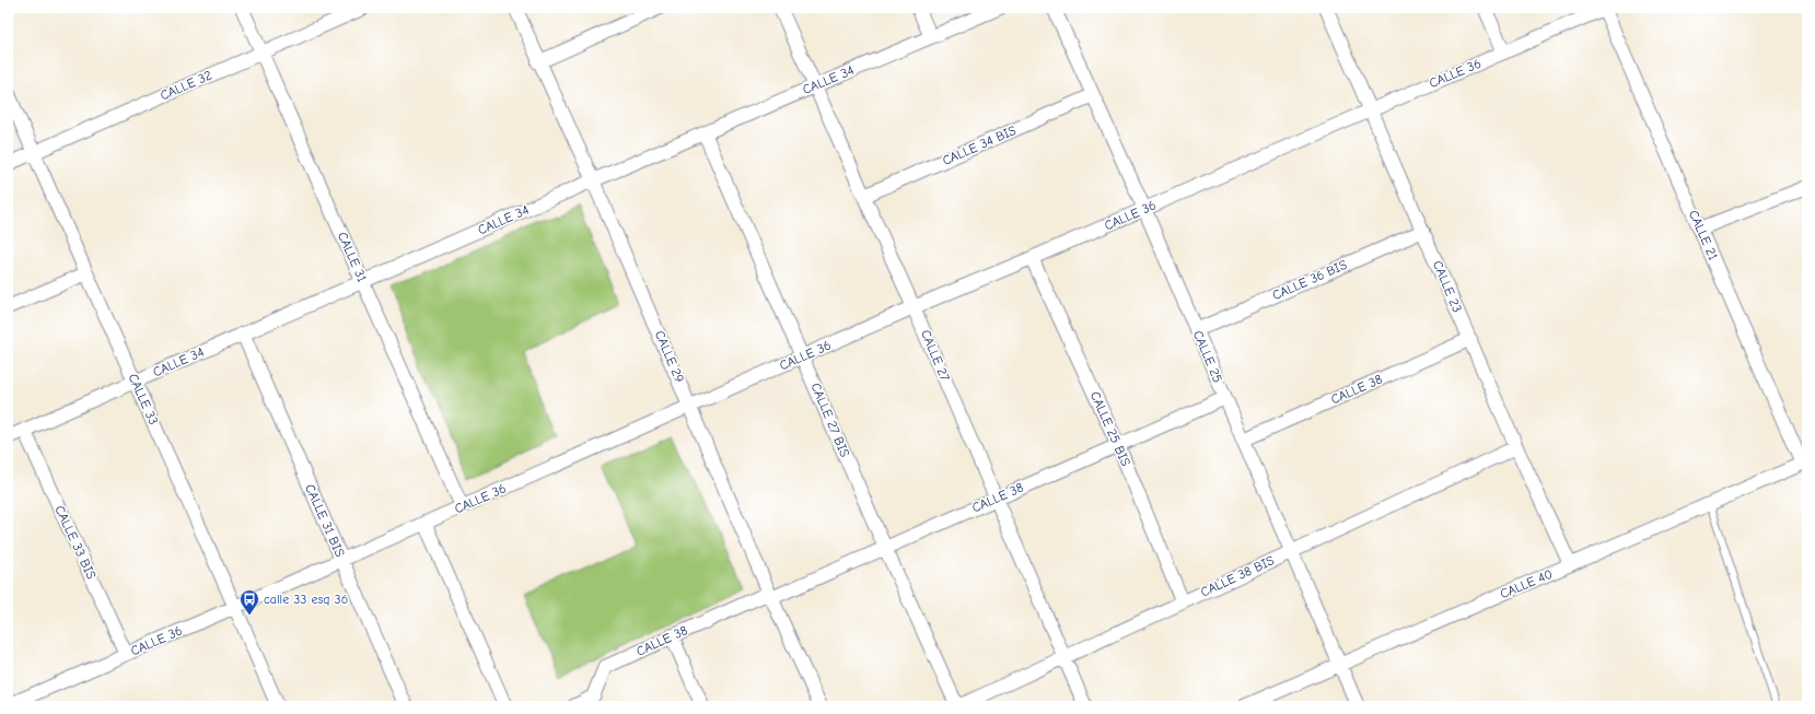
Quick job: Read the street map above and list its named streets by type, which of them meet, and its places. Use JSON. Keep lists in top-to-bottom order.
{
  "streets": {
    "street": [
      "CALLE 36",
      "CALLE 34",
      "CALLE 32",
      "CALLE 34 BIS",
      "CALLE 21",
      "CALLE 31",
      "CALLE 36 BIS",
      "CALLE 23",
      "CALLE 27",
      "CALLE 29",
      "CALLE 25",
      "CALLE 38",
      "CALLE 33",
      "CALLE 27 BIS",
      "CALLE 25 BIS",
      "CALLE 31 BIS",
      "CALLE 33 BIS",
      "CALLE 38 BIS",
      "CALLE 40"
    ]
  },
  "crossings": [
    ["CALLE 36", "CALLE 21"],
    ["CALLE 36", "CALLE 31"],
    ["CALLE 36", "CALLE 23"],
    ["CALLE 36", "CALLE 27"],
    ["CALLE 36", "CALLE 29"],
    ["CALLE 36", "CALLE 25"],
    ["CALLE 36", "CALLE 33"],
    ["CALLE 36", "CALLE 27 BIS"],
    ["CALLE 36", "CALLE 25 BIS"],
    ["CALLE 36", "CALLE 31 BIS"],
    ["CALLE 36", "CALLE 33 BIS"],
    ["CALLE 34", "CALLE 31"],
    ["CALLE 34", "CALLE 27"],
    ["CALLE 34", "CALLE 29"],
    ["CALLE 34", "CALLE 33"],
    ["CALLE 34", "CALLE 27 BIS"],
    ["CALLE 34", "CALLE 31 BIS"],
    ["CALLE 34", "CALLE 33 BIS"],
    ["CALLE 32", "CALLE 31"],
    ["CALLE 32", "CALLE 33"],
    ["CALLE 34 BIS", "CALLE 27"],
    ["CALLE 34 BIS", "CALLE 25"],
    ["CALLE 21", "CALLE 40"],
    ["CALLE 36 BIS", "CALLE 23"],
    ["CALLE 36 BIS", "CALLE 25"],
    ["CALLE 23", "CALLE 38"],
    ["CALLE 23", "CALLE 38 BIS"],
    ["CALLE 23", "CALLE 40"],
    ["CALLE 27", "CALLE 38"],
    ["CALLE 27", "CALLE 38 BIS"],
    ["CALLE 29", "CALLE 38"],
    ["CALLE 25", "CALLE 38"],
    ["CALLE 25", "CALLE 38 BIS"],
    ["CALLE 25", "CALLE 40"],
    ["CALLE 38", "CALLE 27 BIS"],
    ["CALLE 38", "CALLE 25 BIS"],
    ["CALLE 27 BIS", "CALLE 38 BIS"],
    ["CALLE 25 BIS", "CALLE 38 BIS"]
  ],
  "places": {
    "bus stop": ["calle 33 esq 36"]
  }
}
